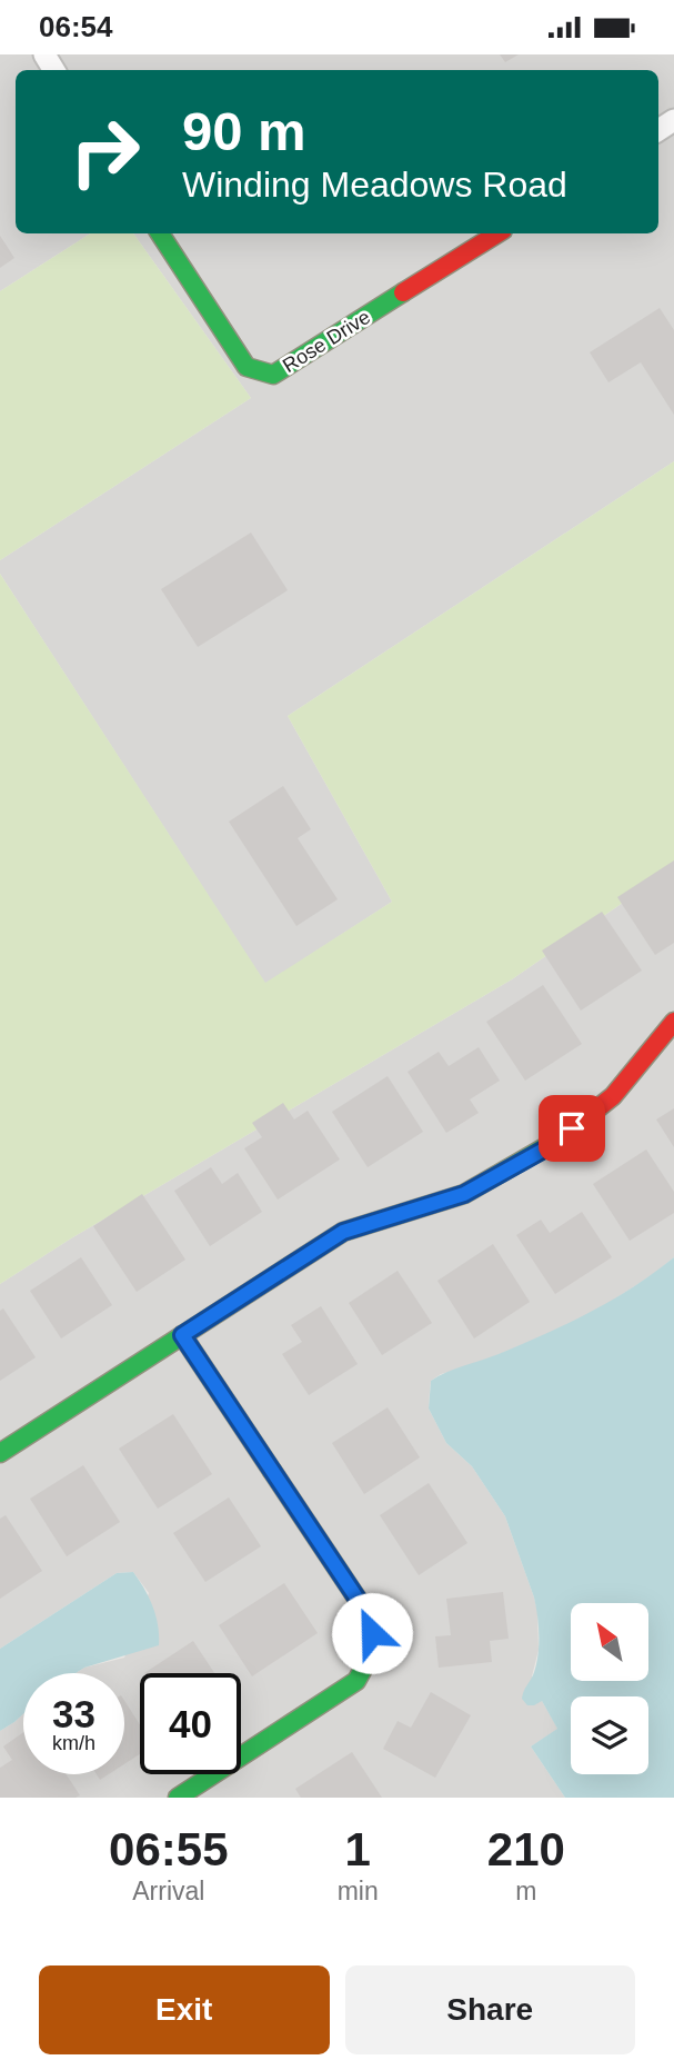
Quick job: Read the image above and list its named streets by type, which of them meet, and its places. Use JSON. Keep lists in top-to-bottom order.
{
  "streets": {
    "street": ["Rose Drive"]
  },
  "north": "top left",
  "page": {
    "status": "06:54",
    "turn": ["90 m", "Winding Meadows Road"],
    "speed": "33 km/h",
    "limit": "40",
    "eta": [
      "06:55",
      "Arrival",
      "1",
      "min",
      "210",
      "m"
    ],
    "buttons": ["Exit", "Share"]
  }
}
